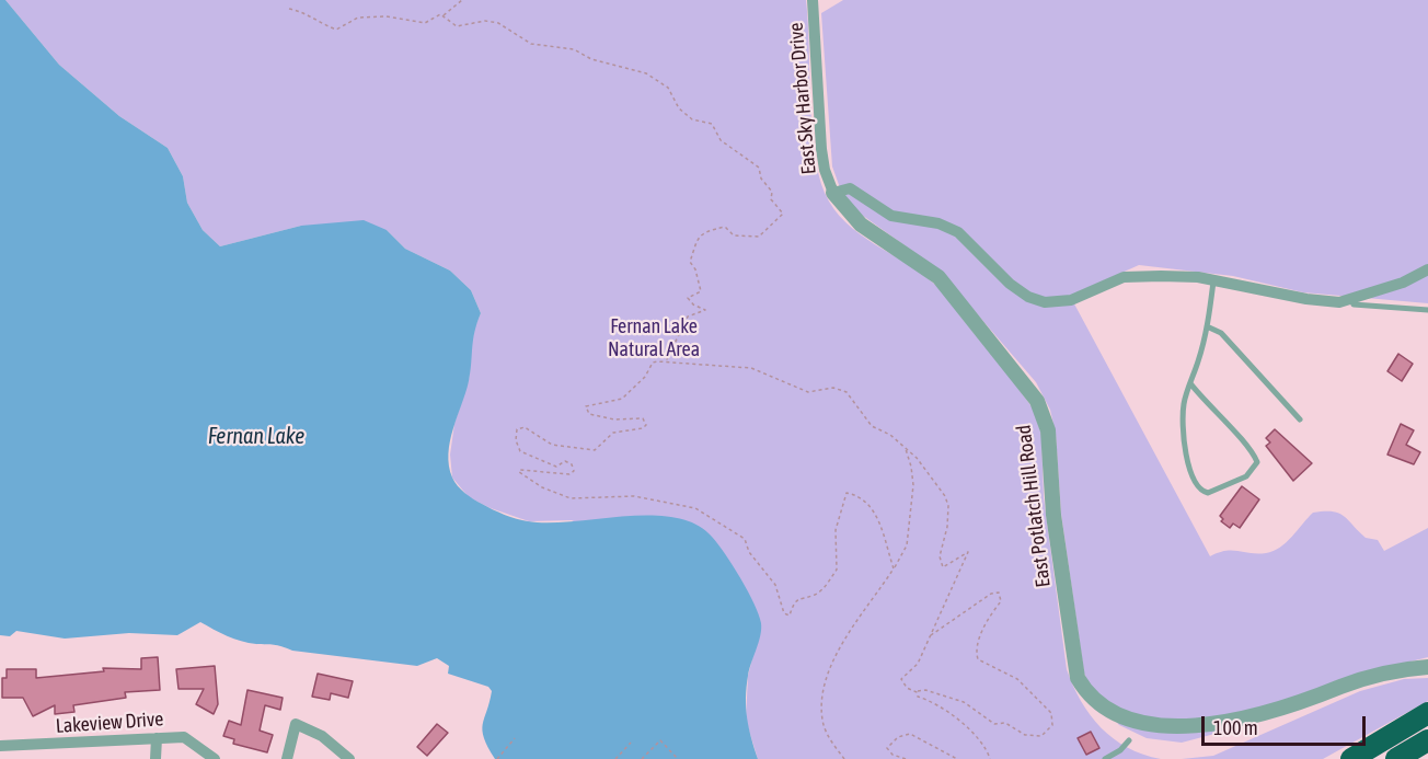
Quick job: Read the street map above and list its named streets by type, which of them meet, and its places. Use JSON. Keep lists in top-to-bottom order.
{
  "streets": {
    "street": ["East Sky Harbor Drive", "East Potlatch Hill Road", "Lakeview Drive"]
  },
  "crossings": [
    ["East Sky Harbor Drive", "East Potlatch Hill Road"]
  ],
  "water": ["Fernan Lake"],
  "parks": ["Fernan Lake Natural Area"],
  "scale_bar": "100 m"
}
